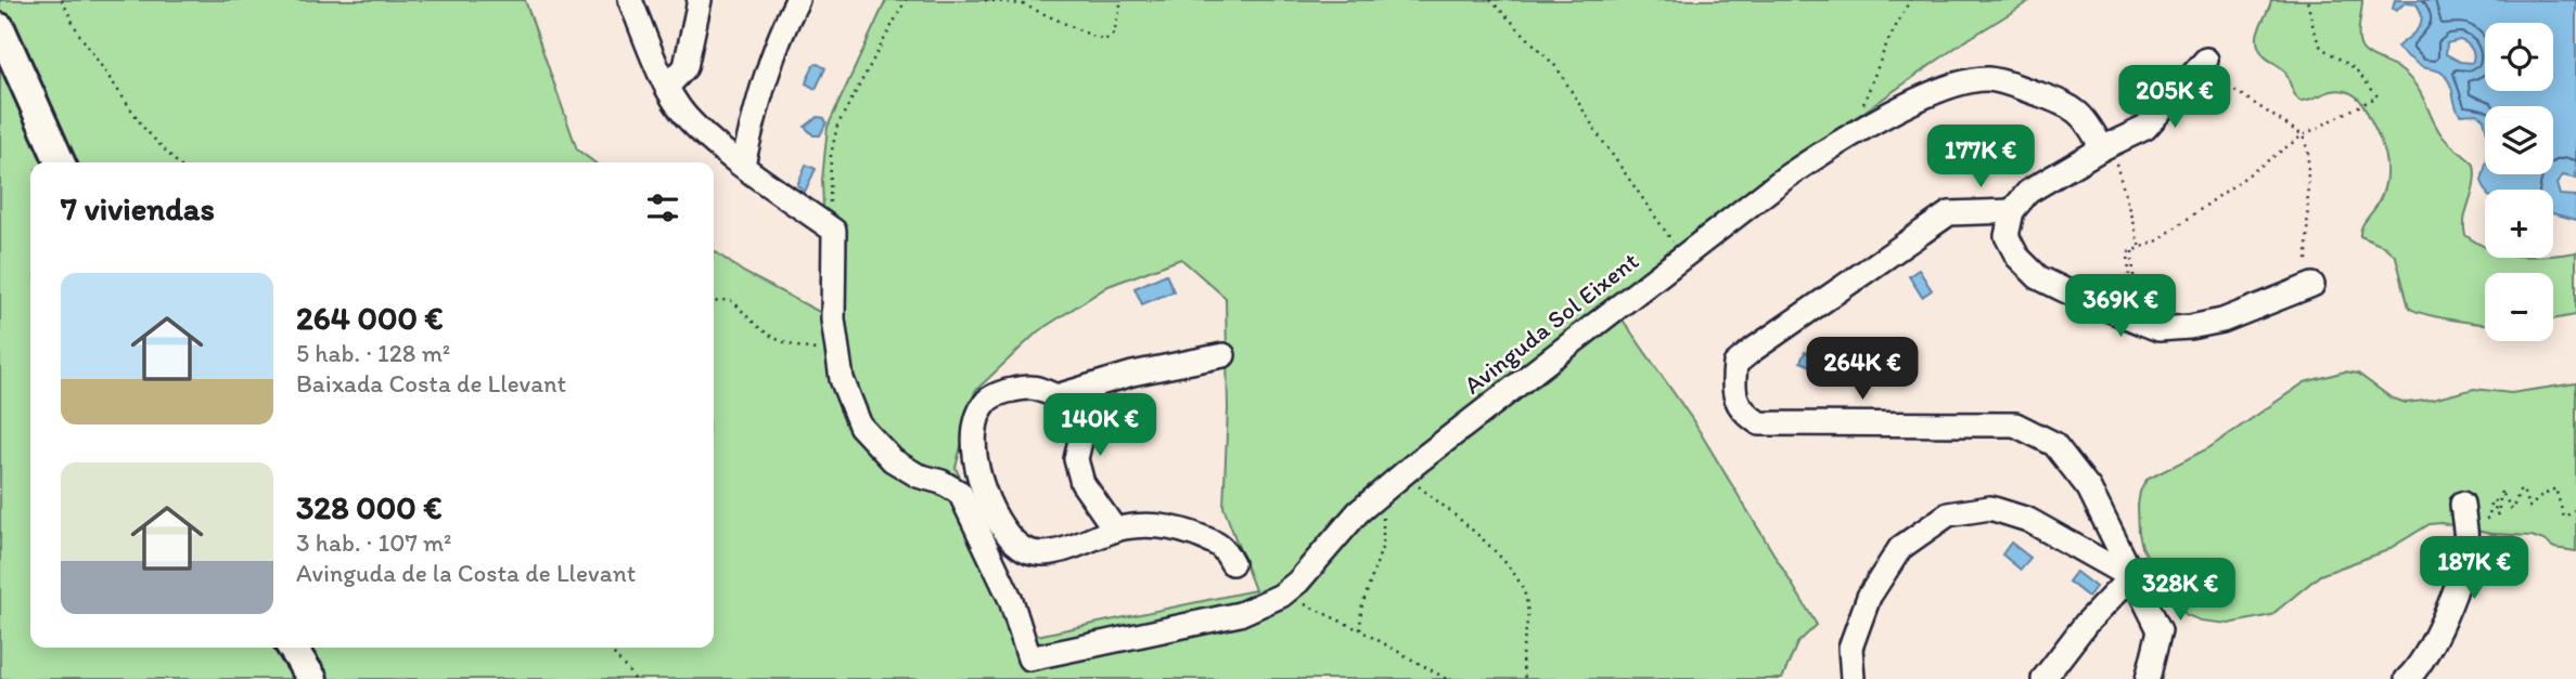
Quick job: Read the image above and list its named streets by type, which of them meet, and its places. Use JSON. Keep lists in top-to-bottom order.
{
  "streets": {
    "street": ["Avinguda Sol Eixent"]
  },
  "page": {
    "map_buttons": ["+", "−"],
    "price": [
      "205K €",
      "177K €",
      "369K €",
      "264K €",
      "140K €",
      "187K €",
      "328K €"
    ],
    "heading": "7 viviendas",
    "list": [
      {
        "name": "264 000 €",
        "note": "5 hab. · 128 m² · Baixada Costa de Llevant"
      },
      {
        "name": "328 000 €",
        "note": "3 hab. · 107 m² · Avinguda de la Costa de Llevant"
      }
    ]
  }
}
